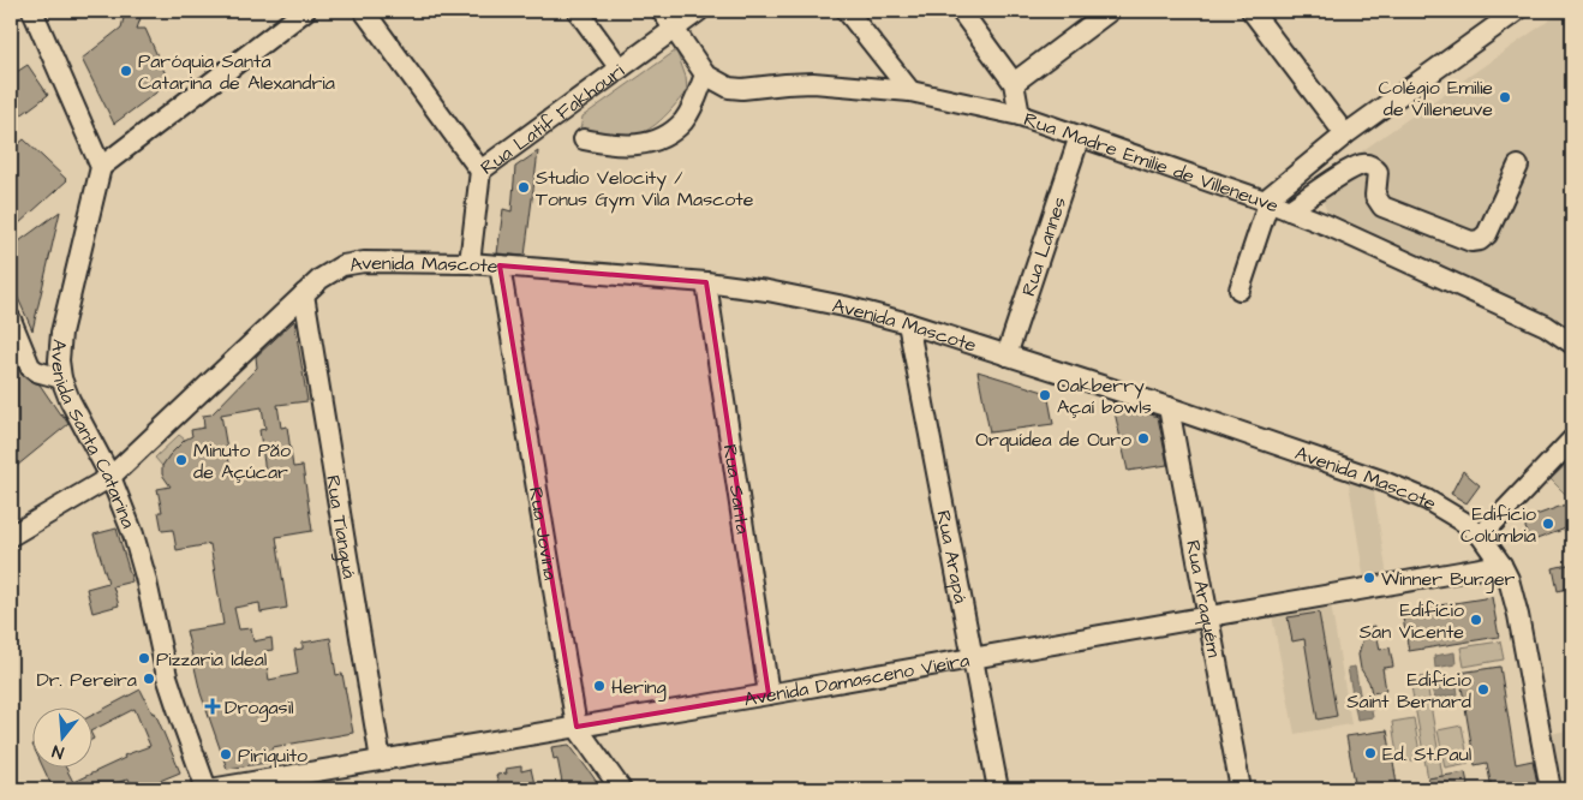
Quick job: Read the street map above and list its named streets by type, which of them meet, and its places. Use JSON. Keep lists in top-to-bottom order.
{
  "streets": {
    "street": [
      "Rua Latif Fakhouri",
      "Rua Madre Emilie de Villeneuve",
      "Rua Lannes",
      "Avenida Mascote",
      "Avenida Santa Catarina",
      "Rua Santa",
      "Rua Tianguá",
      "Rua Jovina",
      "Rua Arapá",
      "Rua Araquém",
      "Avenida Damasceno Vieira"
    ]
  },
  "crossings": [
    ["Rua Latif Fakhouri", "Avenida Mascote"],
    ["Rua Madre Emilie de Villeneuve", "Rua Lannes"],
    ["Rua Lannes", "Avenida Mascote"],
    ["Avenida Mascote", "Avenida Santa Catarina"],
    ["Avenida Mascote", "Rua Santa"],
    ["Avenida Mascote", "Rua Tianguá"],
    ["Avenida Mascote", "Rua Jovina"],
    ["Avenida Mascote", "Rua Arapá"],
    ["Avenida Mascote", "Rua Araquém"],
    ["Avenida Mascote", "Avenida Damasceno Vieira"],
    ["Avenida Santa Catarina", "Avenida Damasceno Vieira"],
    ["Rua Santa", "Avenida Damasceno Vieira"],
    ["Rua Tianguá", "Avenida Damasceno Vieira"],
    ["Rua Jovina", "Avenida Damasceno Vieira"],
    ["Rua Arapá", "Avenida Damasceno Vieira"],
    ["Rua Araquém", "Avenida Damasceno Vieira"]
  ],
  "places": {
    "other": [
      "Paróquia Santa Catarina de Alexandria",
      "Colégio Emilie de Villeneuve",
      "Studio Velocity / Tonus Gym Vila Mascote",
      "Oakberry Açaí bowls",
      "Orquídea de Ouro",
      "Minuto Pão de Açúcar",
      "Edifício Colúmbia",
      "Winner Burger",
      "Edifício San Vicente",
      "Pizzaria Ideal",
      "Dr. Pereira",
      "Hering",
      "Edifício Saint Bernard",
      "Ed. St.Paul",
      "Piriquito"
    ],
    "health": ["Drogasil"]
  },
  "north": "bottom"
}
